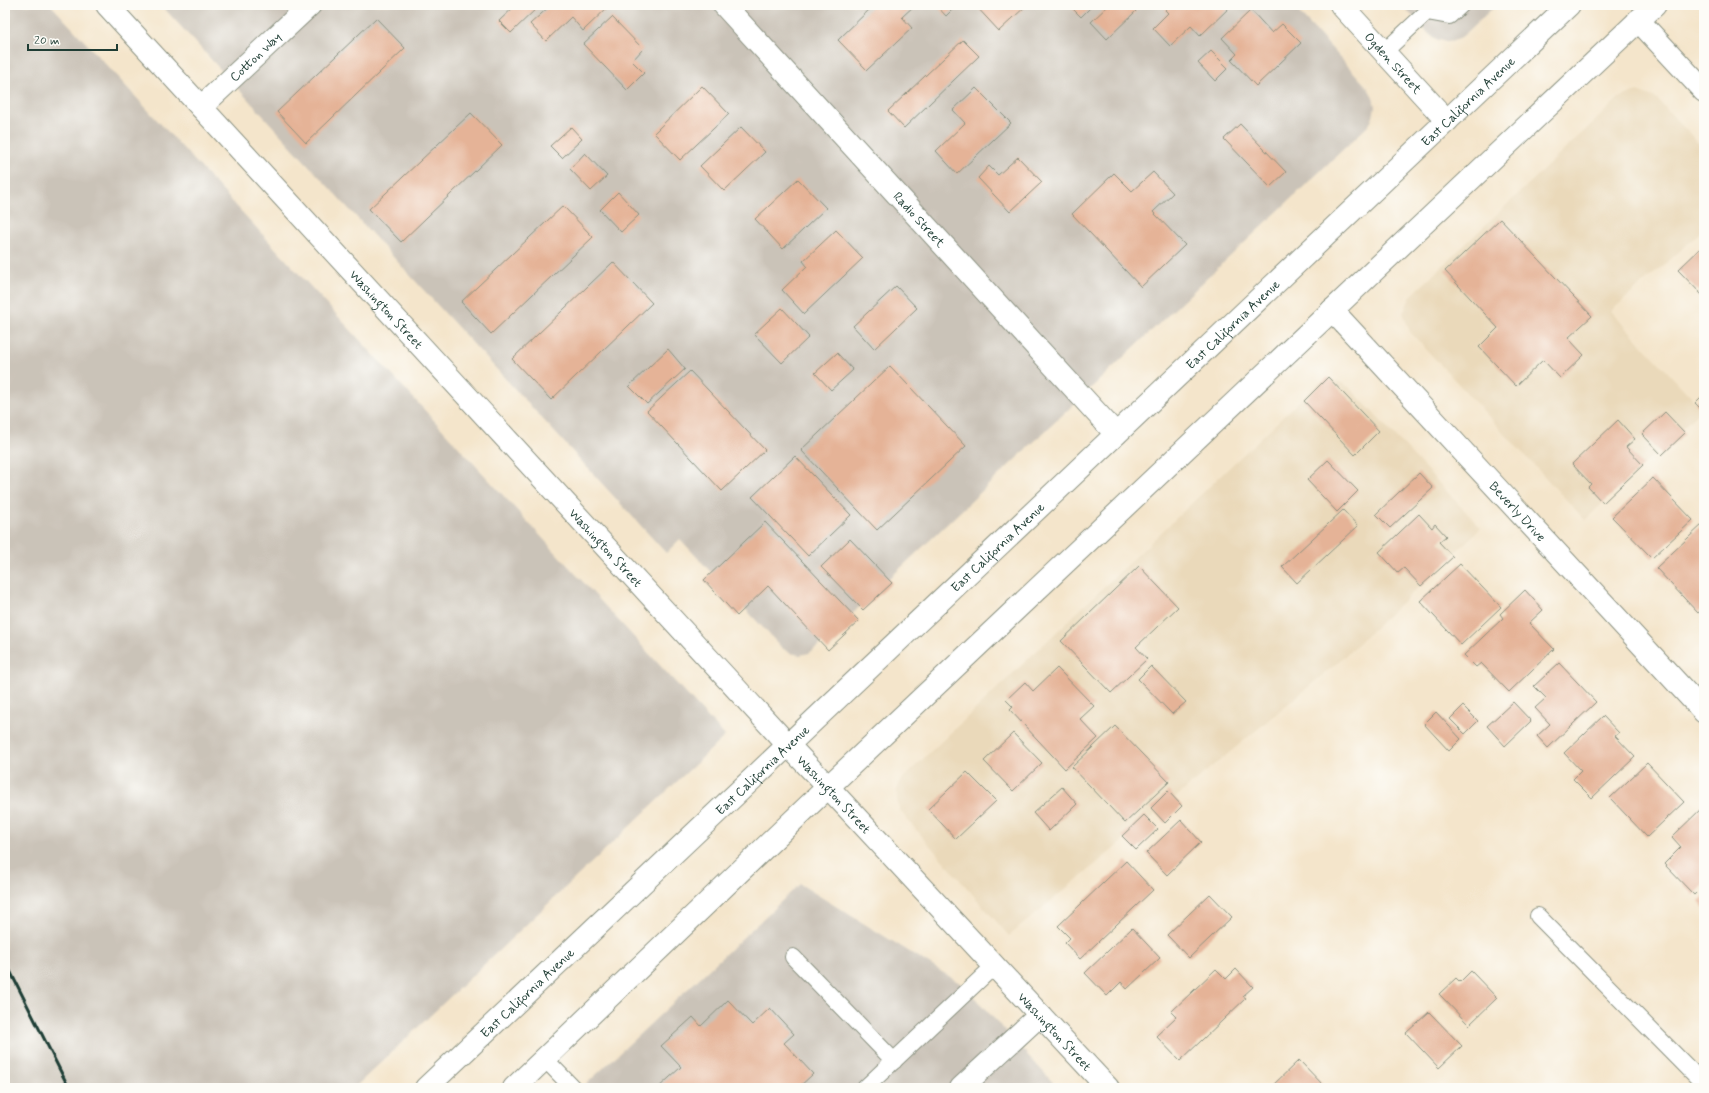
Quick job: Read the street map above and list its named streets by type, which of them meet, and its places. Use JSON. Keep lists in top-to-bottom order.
{
  "streets": {
    "main road": [
      "Cotton Way",
      "Ogden Street",
      "East California Avenue",
      "Radio Street",
      "Washington Street",
      "Beverly Drive"
    ]
  },
  "crossings": [
    ["Cotton Way", "Washington Street"],
    ["Ogden Street", "East California Avenue"],
    ["East California Avenue", "Radio Street"],
    ["East California Avenue", "Washington Street"]
  ],
  "scale_bar": "20 m"
}
